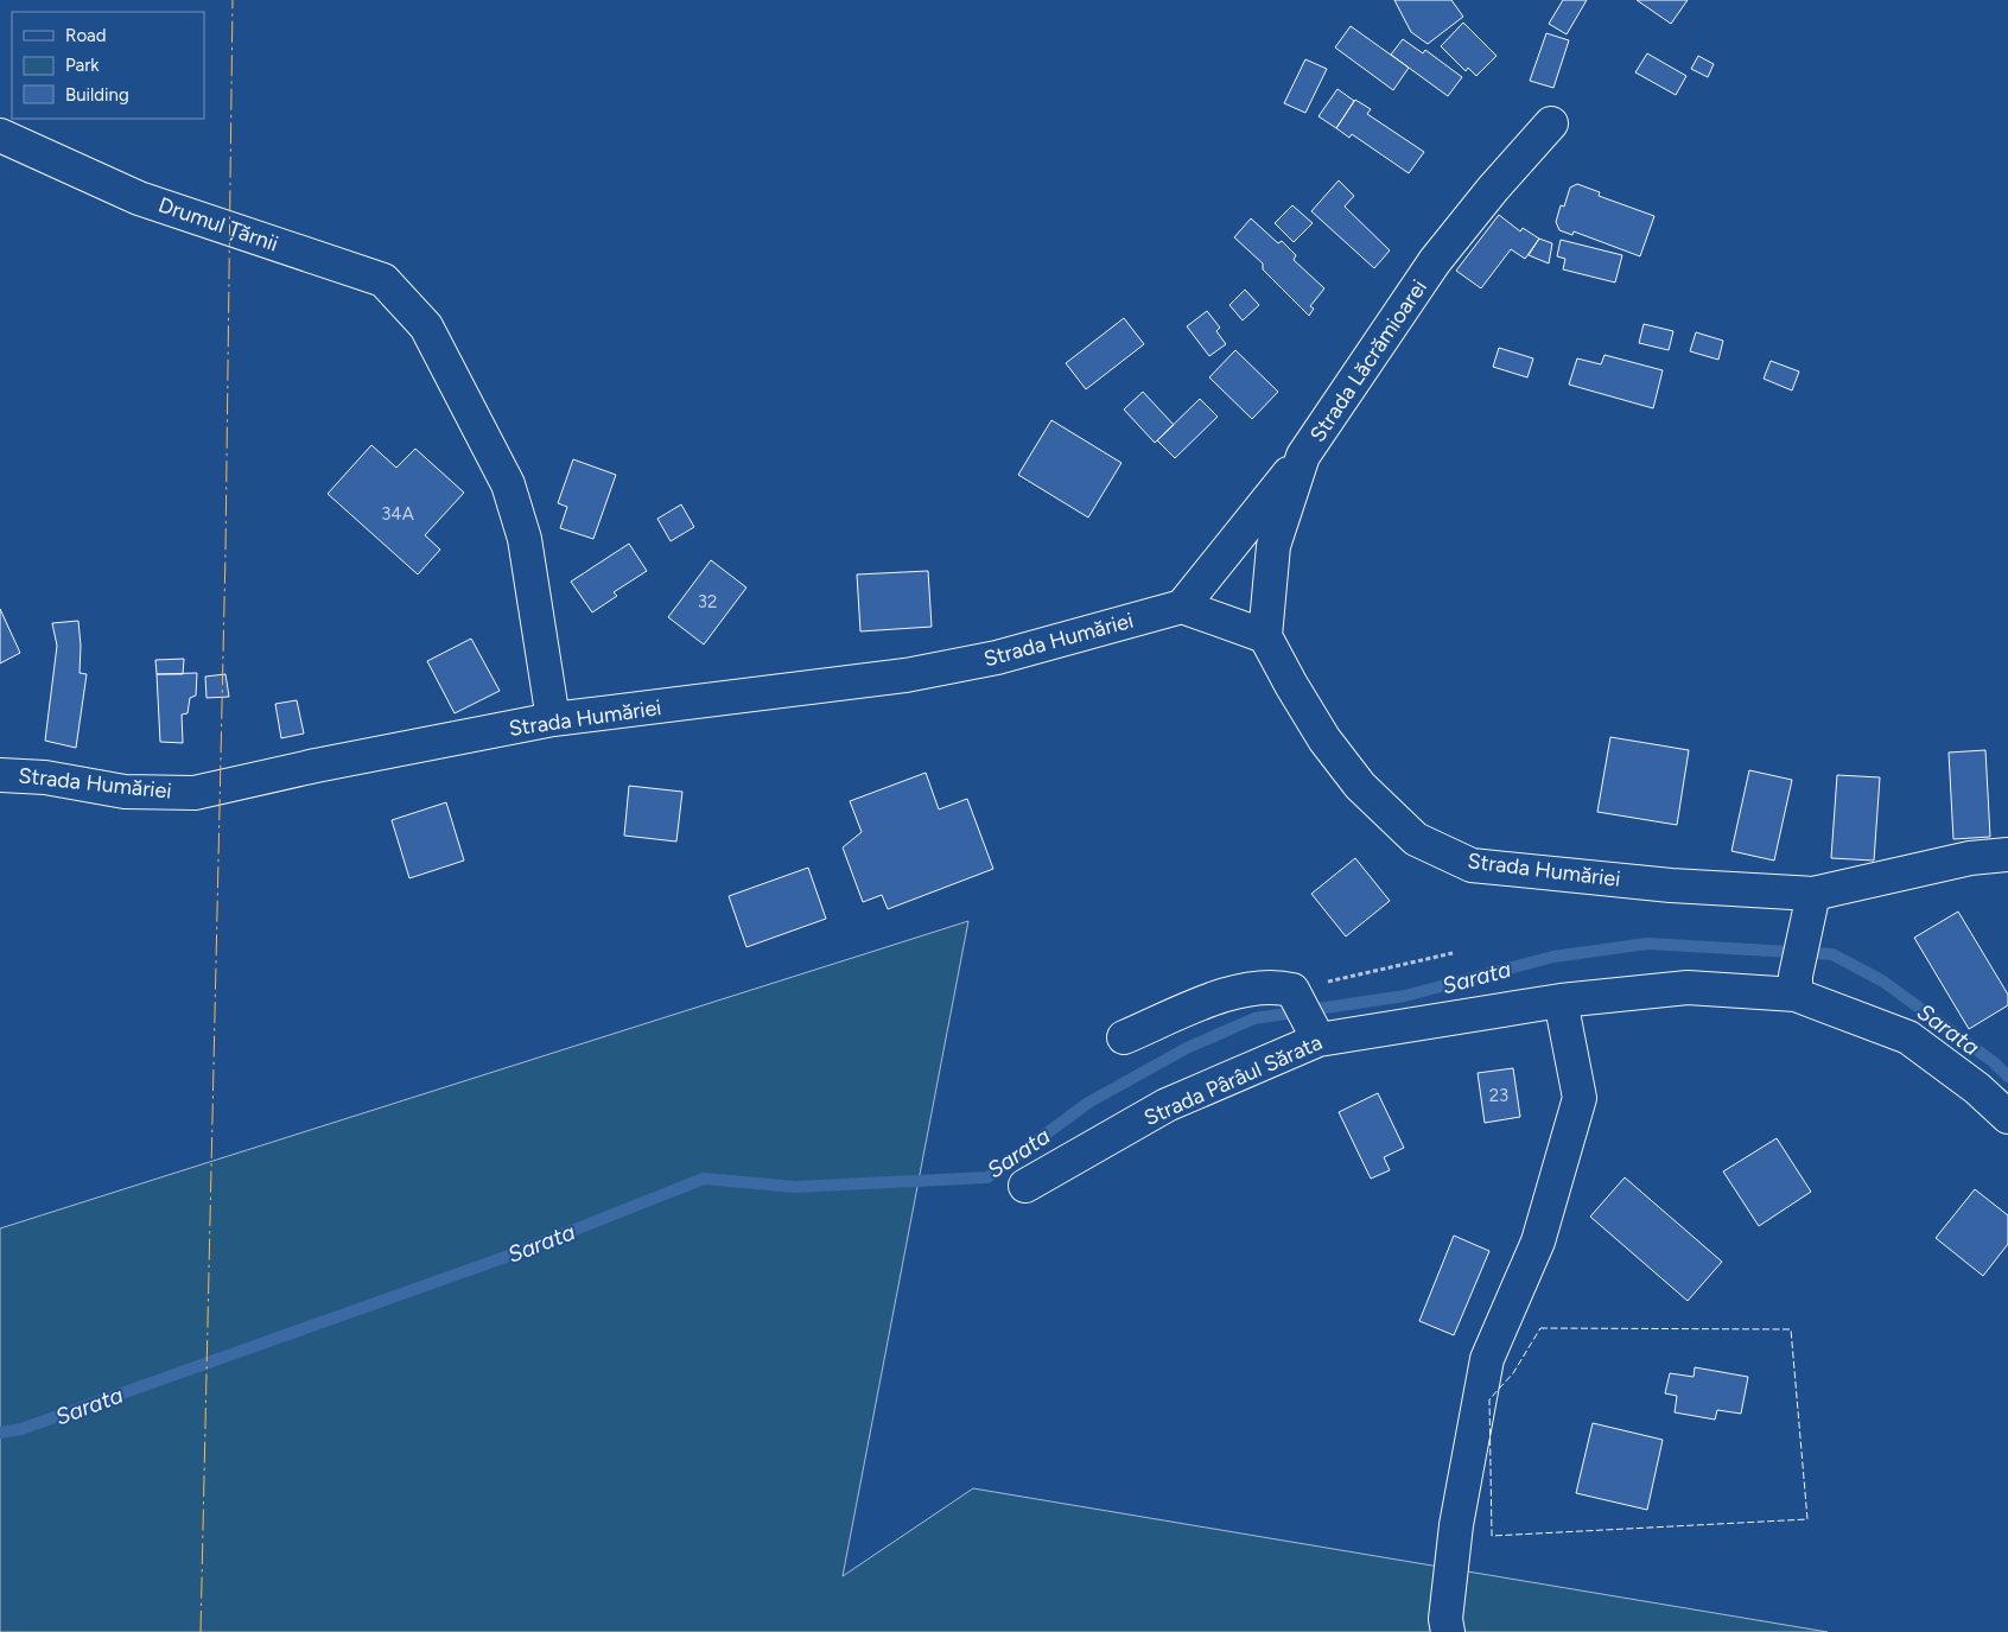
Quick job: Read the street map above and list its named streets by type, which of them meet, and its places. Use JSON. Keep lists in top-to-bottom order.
{
  "streets": {
    "street": [
      "Drumul Țărnii",
      "Strada Lăcrămioarei",
      "Strada Humăriei",
      "Strada Pârâul Sărata"
    ]
  },
  "crossings": [
    ["Drumul Țărnii", "Strada Humăriei"],
    ["Strada Lăcrămioarei", "Strada Humăriei"]
  ],
  "water": ["Sarata"],
  "house_numbers": ["34A", "32", "23"],
  "legend": ["Road", "Park", "Building"]
}
